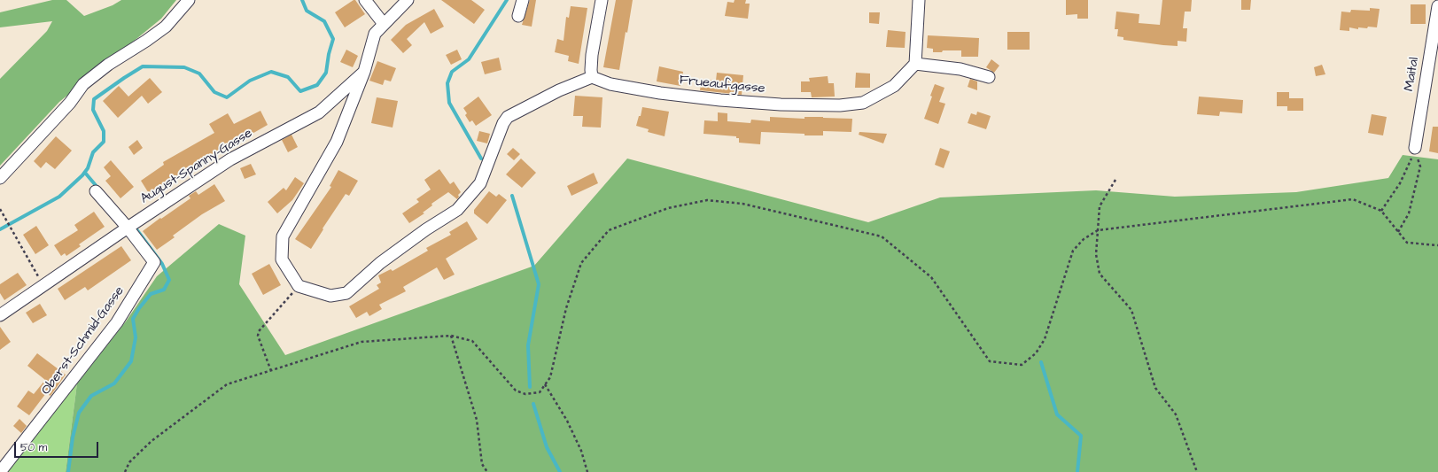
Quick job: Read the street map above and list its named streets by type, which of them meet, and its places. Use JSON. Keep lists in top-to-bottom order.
{
  "streets": {
    "street": [
      "Maital",
      "Frueaufgasse",
      "August-Spanny-Gasse",
      "Oberst-Schmid-Gasse"
    ]
  },
  "crossings": [
    ["August-Spanny-Gasse", "Oberst-Schmid-Gasse"]
  ],
  "scale_bar": "50 m"
}
